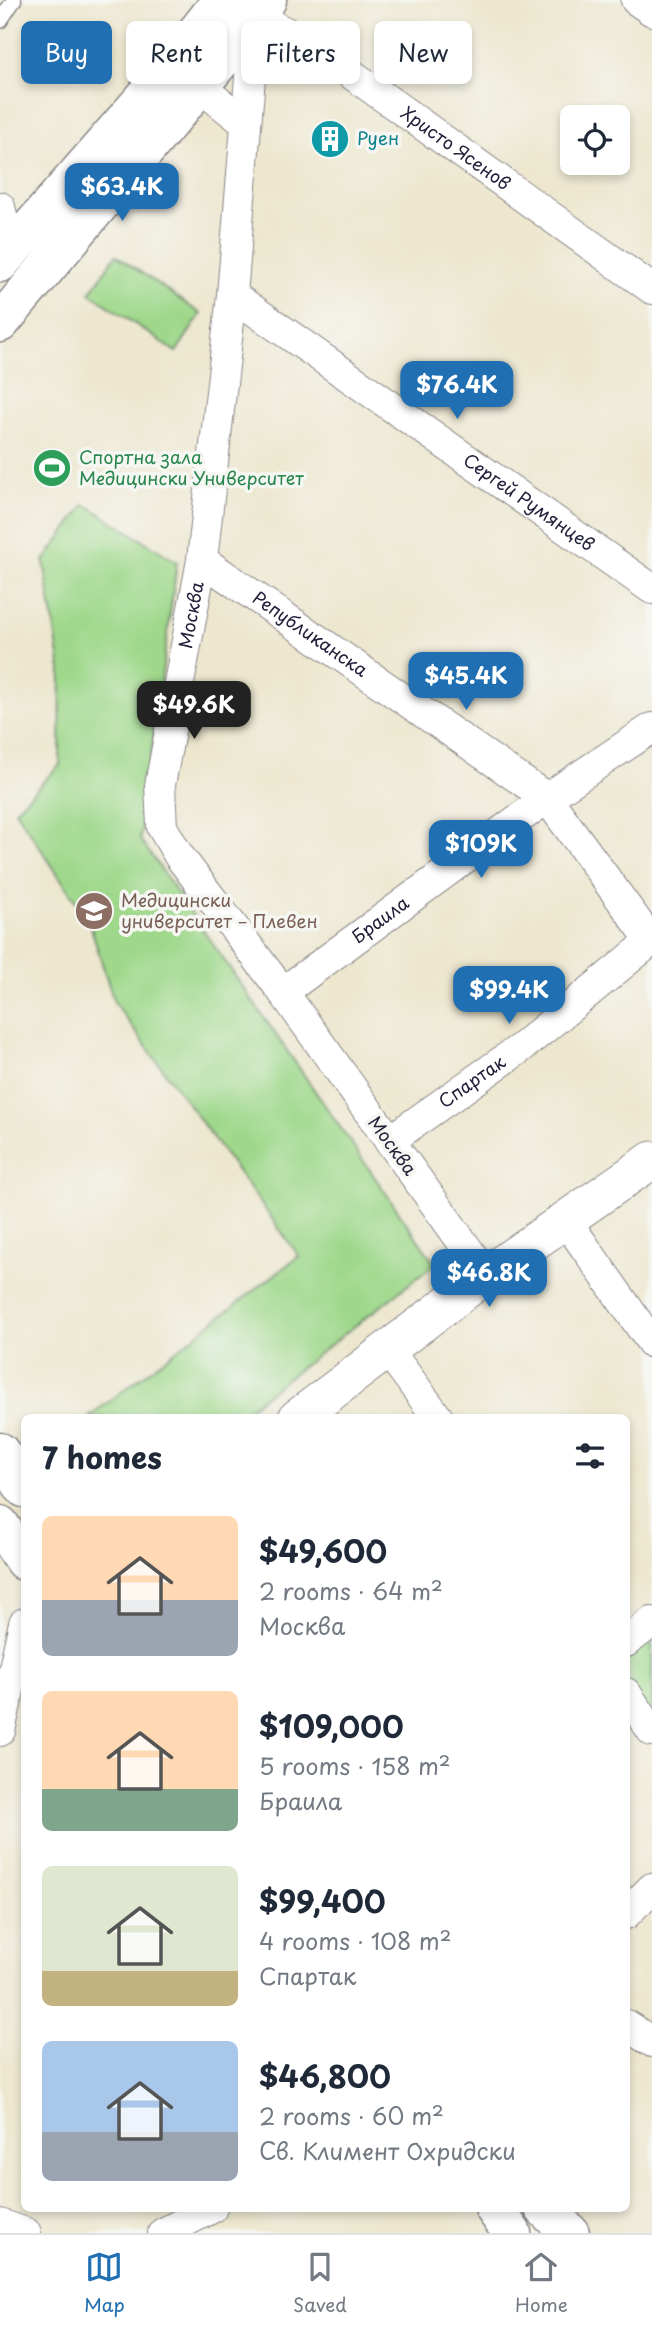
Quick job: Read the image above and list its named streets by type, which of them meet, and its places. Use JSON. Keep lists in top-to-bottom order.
{
  "streets": {
    "street": [
      "Христо Ясенов",
      "Сергей Румянцев",
      "Москва",
      "Републиканска",
      "Браила",
      "Спартак"
    ]
  },
  "crossings": [
    ["Христо Ясенов", "Москва"],
    ["Сергей Румянцев", "Москва"],
    ["Москва", "Републиканска"],
    ["Москва", "Браила"],
    ["Москва", "Спартак"],
    ["Републиканска", "Браила"],
    ["Републиканска", "Спартак"]
  ],
  "places": {
    "building": ["Руен"],
    "sports": ["Спортна зала Медицински Университет"],
    "school or university": ["Медицински университет – Плевен"]
  },
  "page": {
    "chip": [
      "Buy",
      "Rent",
      "Filters",
      "New"
    ],
    "price": [
      "$63.4K",
      "$76.4K",
      "$45.4K",
      "$49.6K",
      "$109K",
      "$99.4K",
      "$46.8K"
    ],
    "heading": "7 homes",
    "list": [
      {
        "name": "$49,600",
        "note": "2 rooms · 64 m² · Москва"
      },
      {
        "name": "$109,000",
        "note": "5 rooms · 158 m² · Браила"
      },
      {
        "name": "$99,400",
        "note": "4 rooms · 108 m² · Спартак"
      },
      {
        "name": "$46,800",
        "note": "2 rooms · 60 m² · Св. Климент Охридски"
      }
    ],
    "tabs": ["Map", "Saved", "Home"]
  }
}
